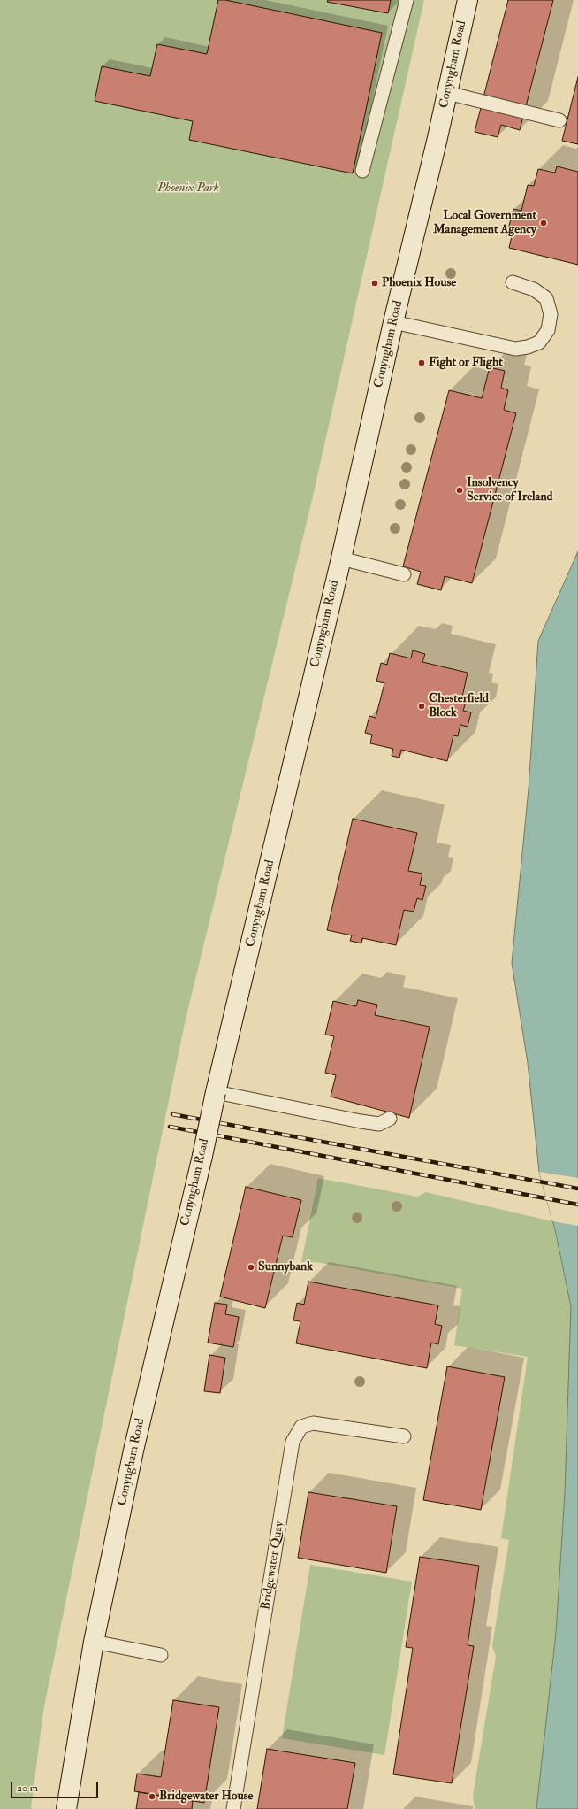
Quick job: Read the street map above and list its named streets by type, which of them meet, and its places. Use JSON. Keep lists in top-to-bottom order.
{
  "streets": {
    "main road": ["Conyngham Road"],
    "lane": ["Bridgewater Quay"]
  },
  "parks": ["Phoenix Park"],
  "places": [
    "Local Government Management Agency",
    "Phoenix House",
    "Fight or Flight",
    "Insolvency Service of Ireland",
    "Chesterfield Block",
    "Sunnybank",
    "Bridgewater House"
  ],
  "scale_bar": "20 m"
}
